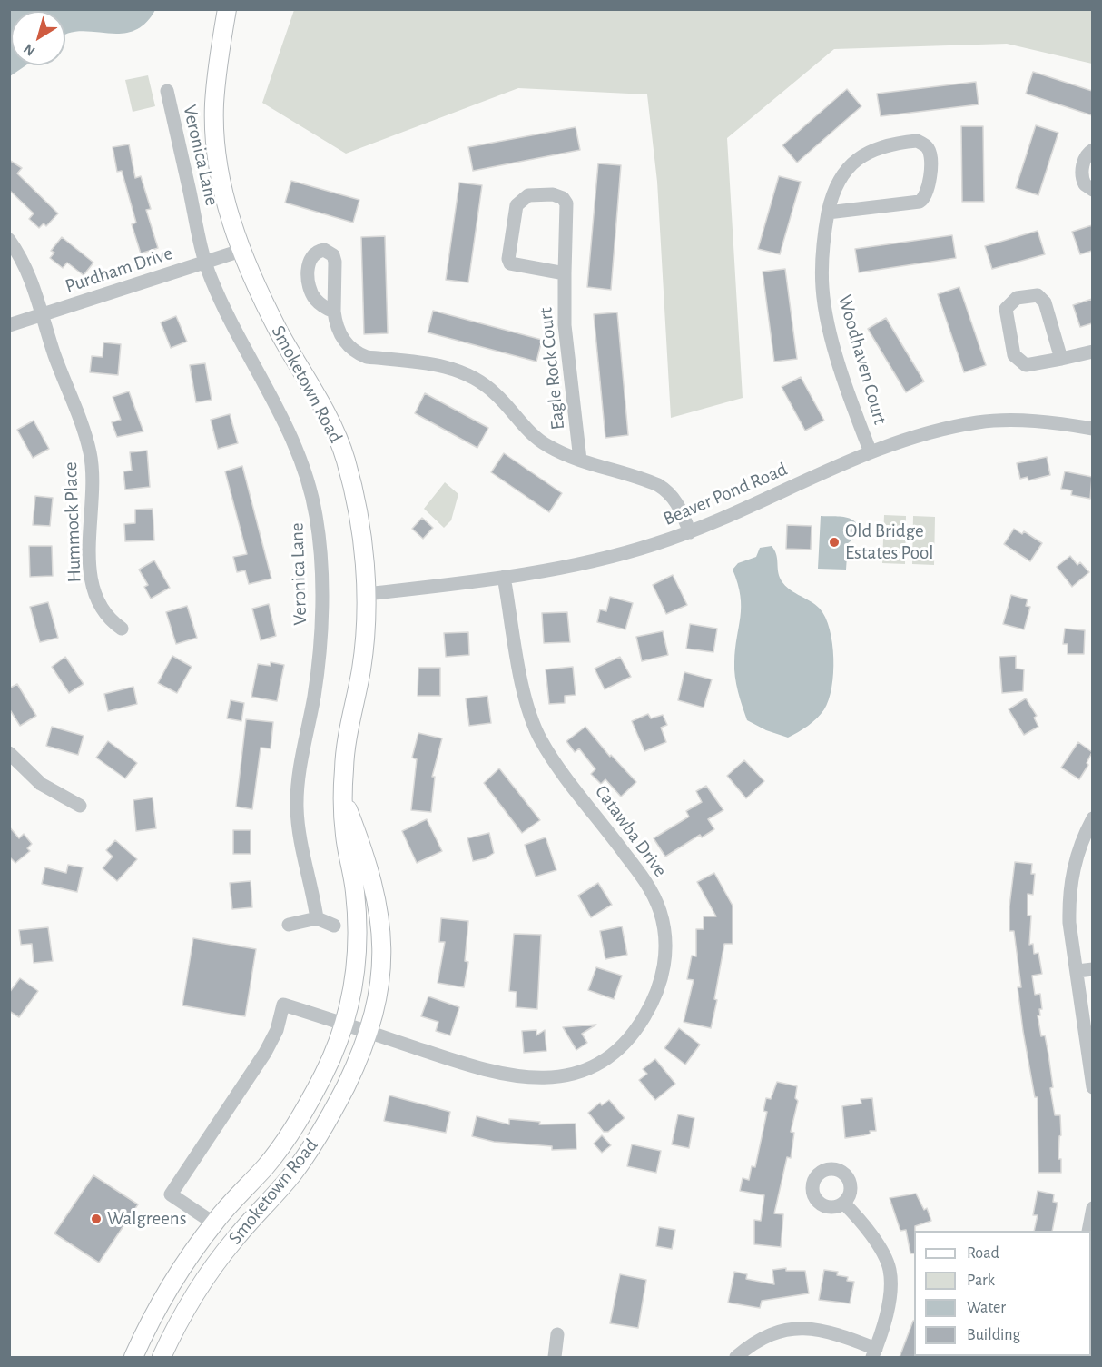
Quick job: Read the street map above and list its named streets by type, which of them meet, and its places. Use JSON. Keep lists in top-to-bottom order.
{
  "streets": {
    "main road": ["Smoketown Road"],
    "street": [
      "Veronica Lane",
      "Purdham Drive",
      "Woodhaven Court",
      "Eagle Rock Court",
      "Beaver Pond Road",
      "Hummock Place",
      "Catawba Drive"
    ]
  },
  "crossings": [
    ["Veronica Lane", "Purdham Drive"],
    ["Purdham Drive", "Smoketown Road"],
    ["Purdham Drive", "Hummock Place"],
    ["Woodhaven Court", "Beaver Pond Road"],
    ["Smoketown Road", "Beaver Pond Road"],
    ["Smoketown Road", "Catawba Drive"],
    ["Beaver Pond Road", "Catawba Drive"]
  ],
  "places": ["Old Bridge Estates Pool", "Walgreens"],
  "legend": [
    "Road",
    "Park",
    "Water",
    "Building"
  ],
  "north": "bottom left"
}
